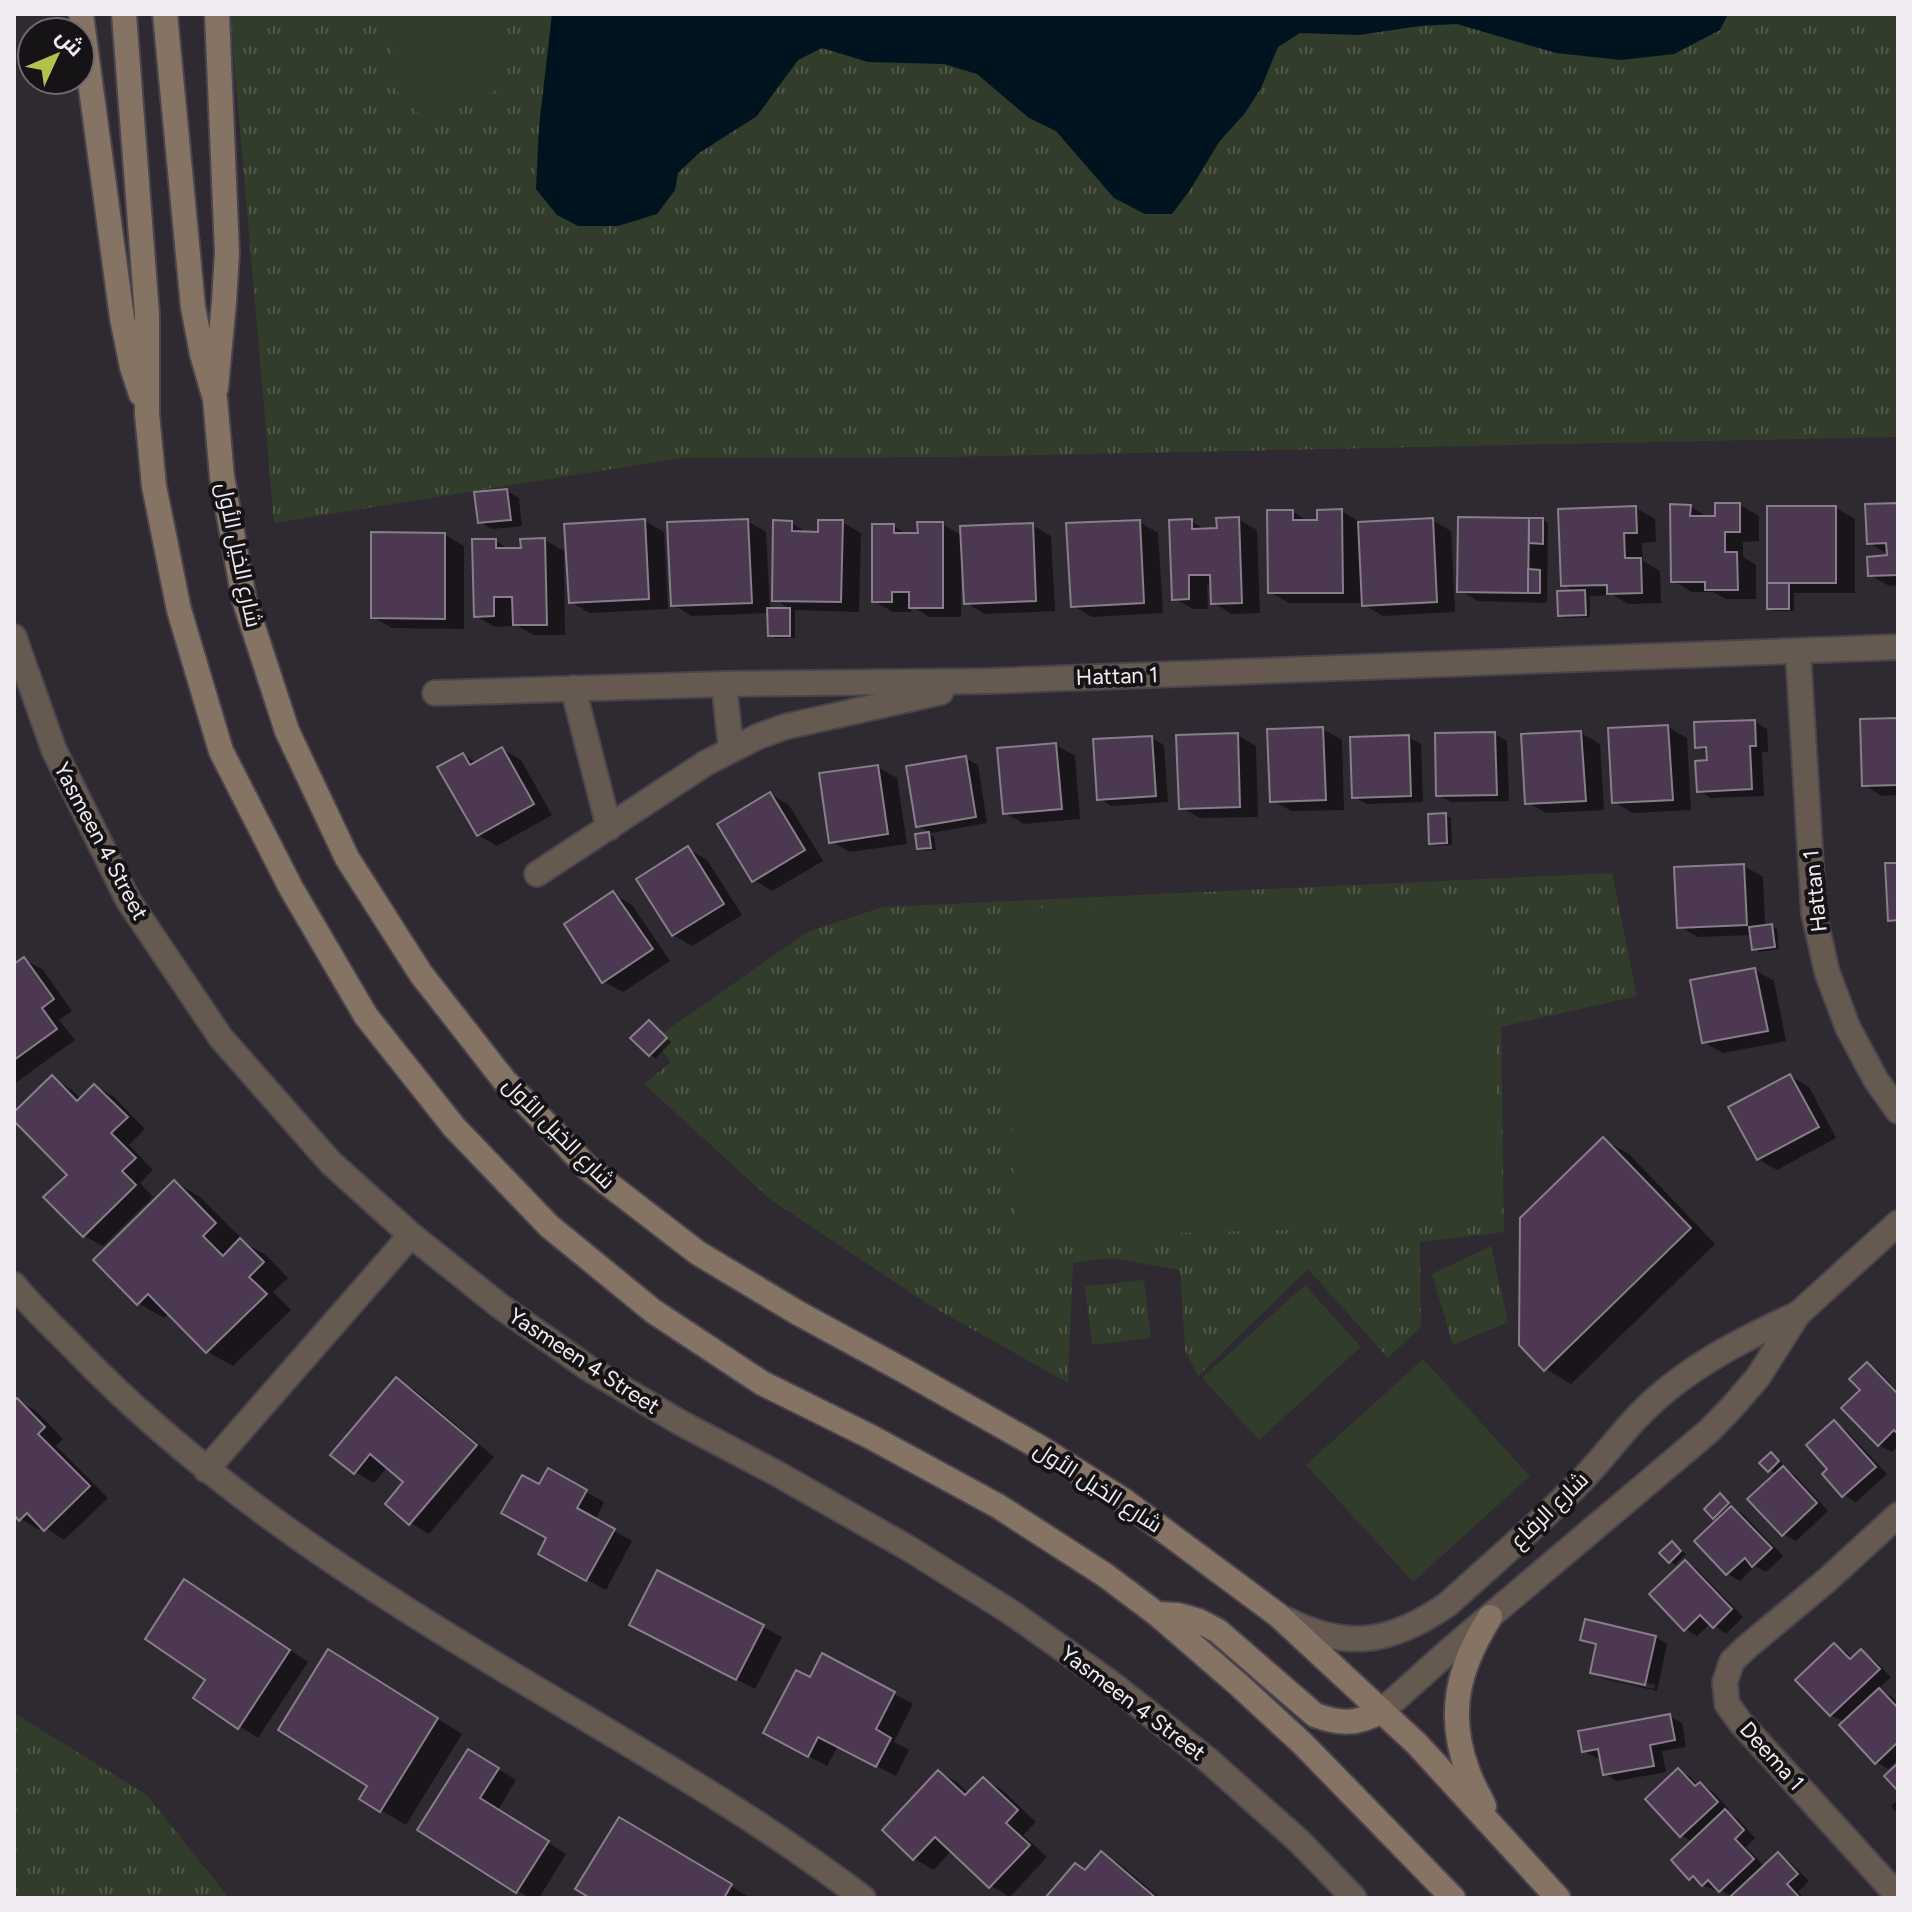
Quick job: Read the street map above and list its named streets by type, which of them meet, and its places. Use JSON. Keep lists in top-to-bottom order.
{
  "streets": {
    "main road": ["شارع الخيل الأول"],
    "street": [
      "Hattan 1",
      "Yasmeen 4 Street",
      "شارع الرفاع",
      "Deema 1"
    ]
  },
  "crossings": [
    ["شارع الخيل الأول", "شارع الرفاع"]
  ],
  "north": "top right"
}
